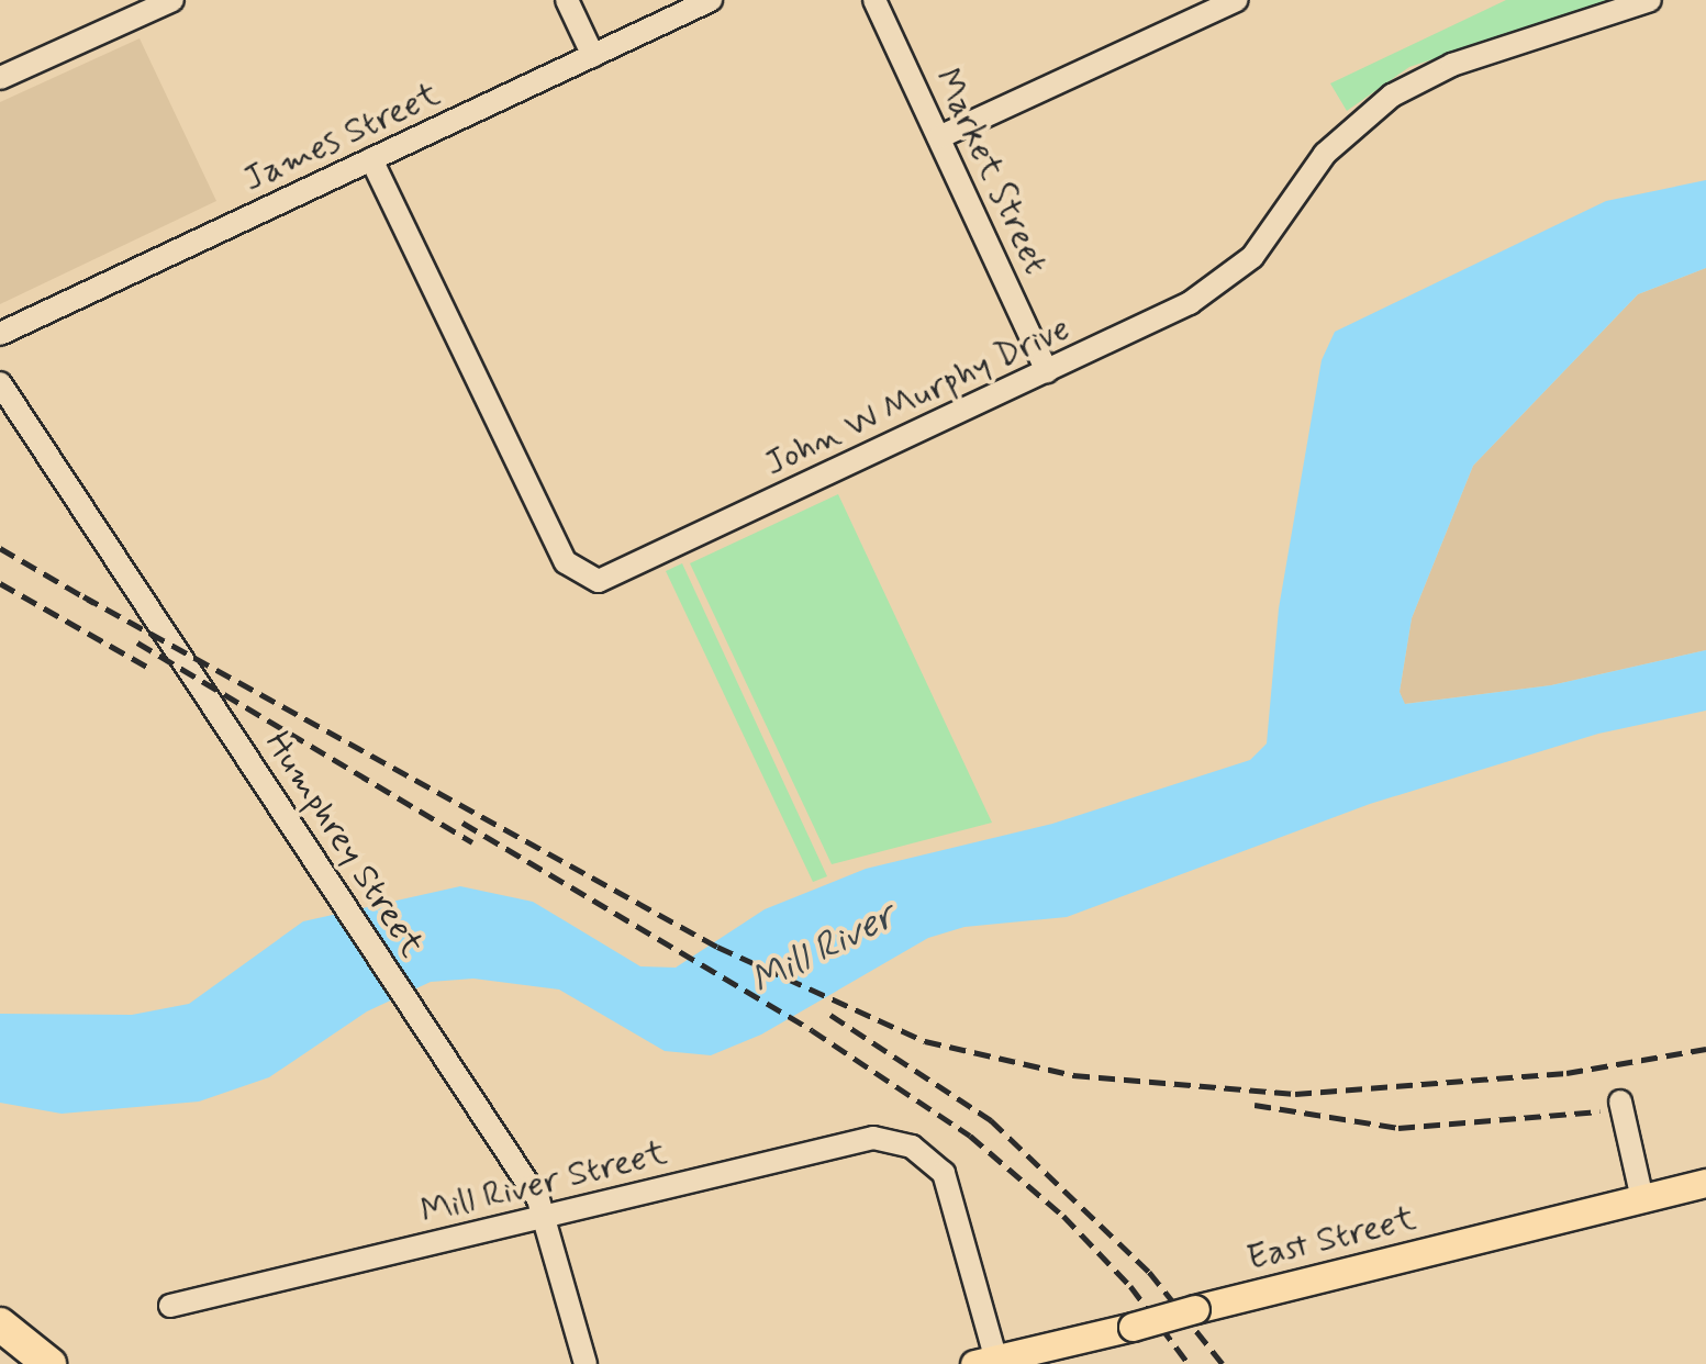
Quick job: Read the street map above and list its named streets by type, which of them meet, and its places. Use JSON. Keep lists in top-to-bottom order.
{
  "streets": {
    "main road": ["East Street"],
    "street": [
      "James Street",
      "Market Street",
      "John W Murphy Drive",
      "Humphrey Street",
      "Mill River Street"
    ]
  },
  "crossings": [
    ["James Street", "John W Murphy Drive"],
    ["Market Street", "John W Murphy Drive"],
    ["Humphrey Street", "Mill River Street"],
    ["Mill River Street", "East Street"]
  ],
  "water": ["Mill River"]
}
